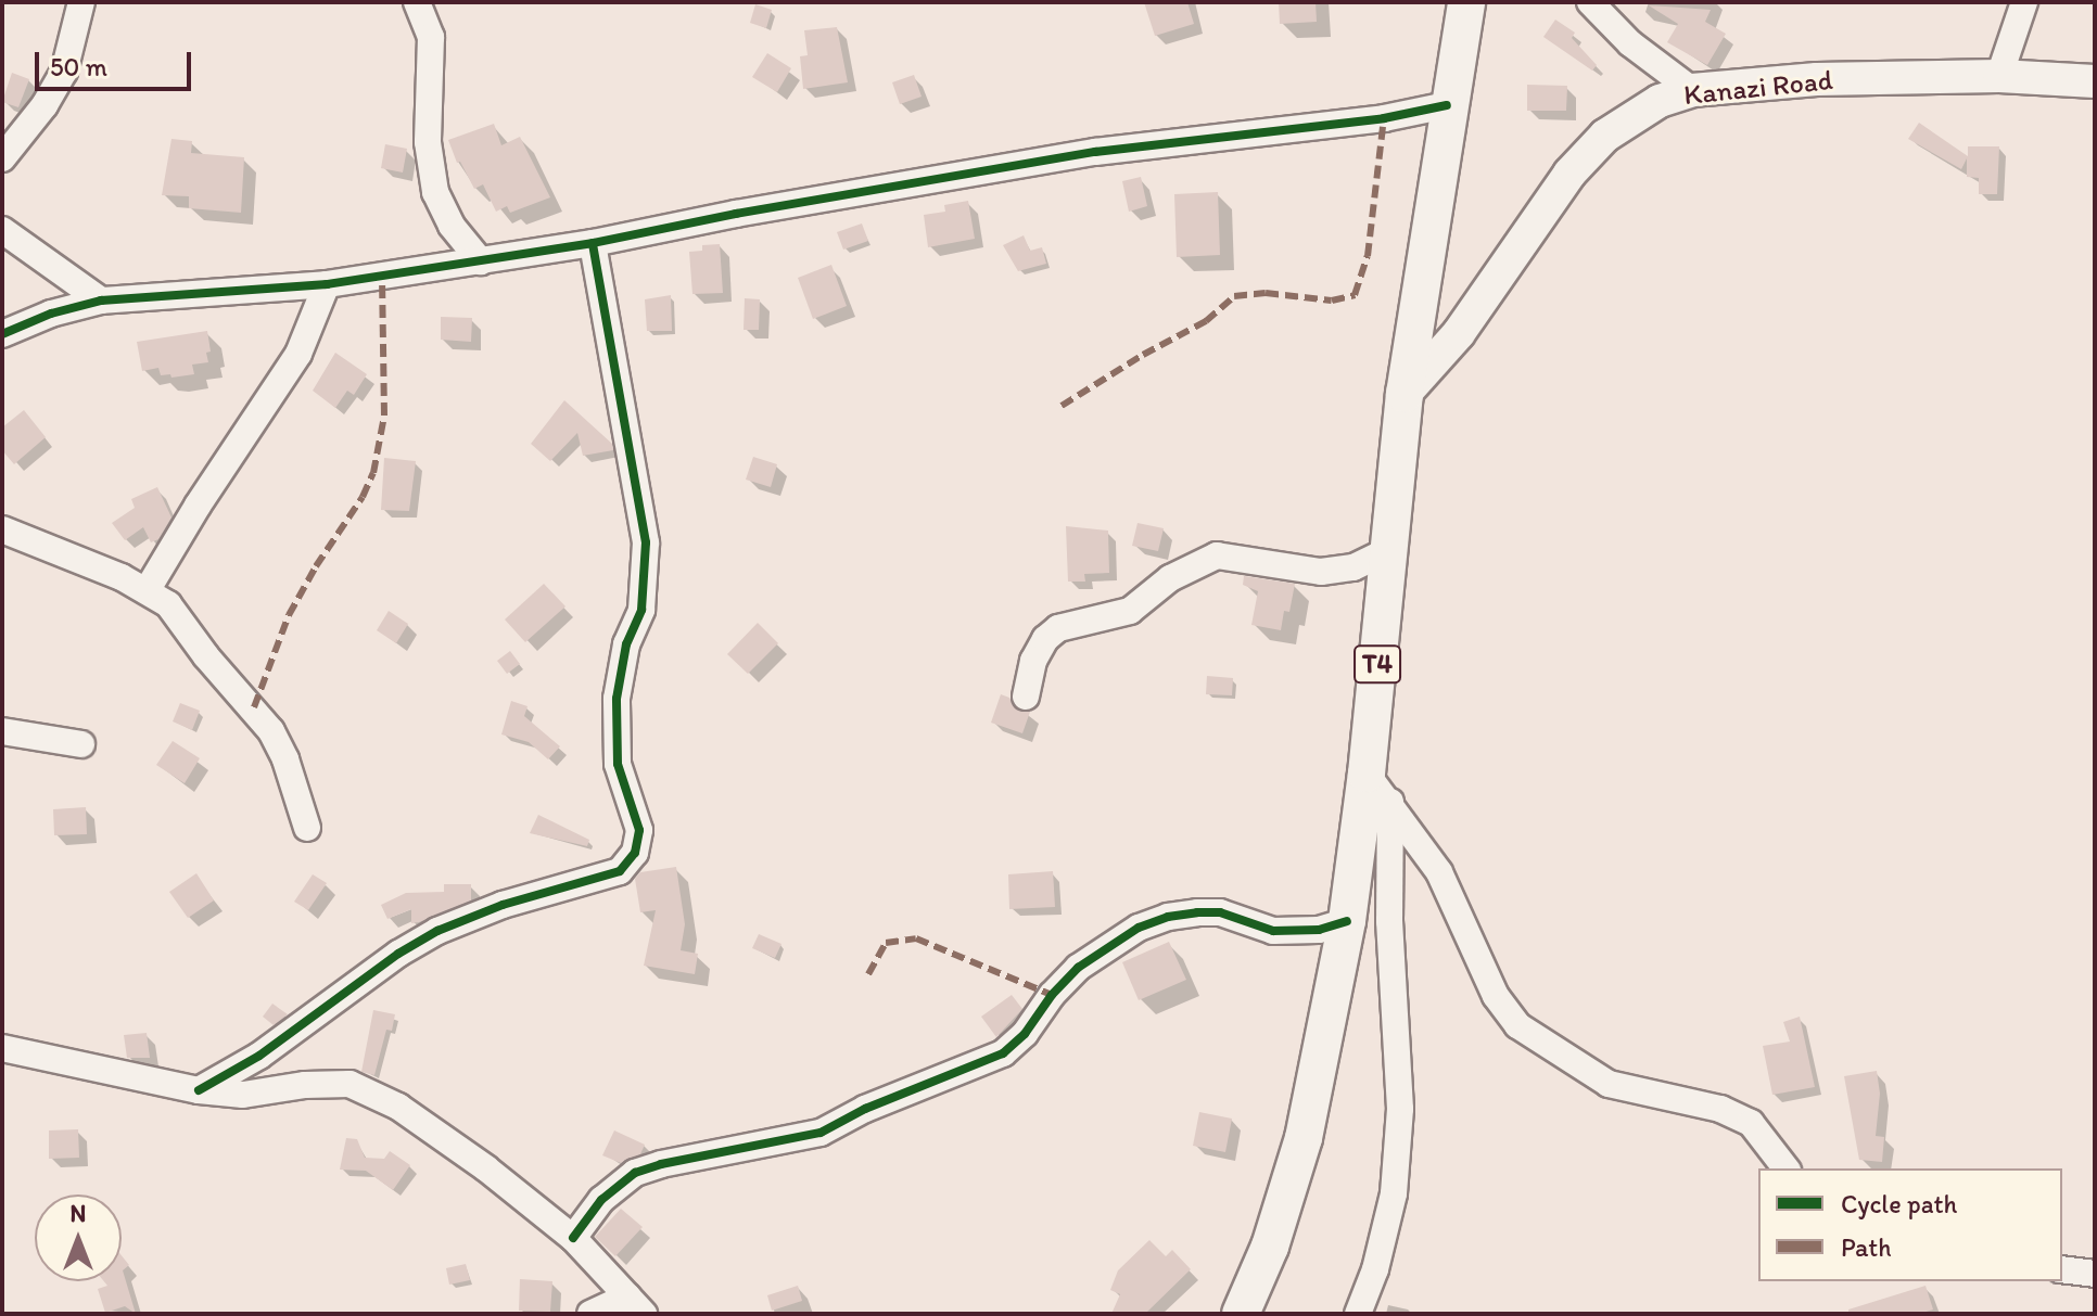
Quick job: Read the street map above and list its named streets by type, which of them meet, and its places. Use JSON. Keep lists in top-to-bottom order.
{
  "streets": {
    "highway": ["T4"],
    "main road": ["Kanazi Road"]
  },
  "crossings": [
    ["Kanazi Road", "T4"]
  ],
  "legend": ["Cycle path", "Path"],
  "scale_bar": "50 m",
  "north": "top"
}
